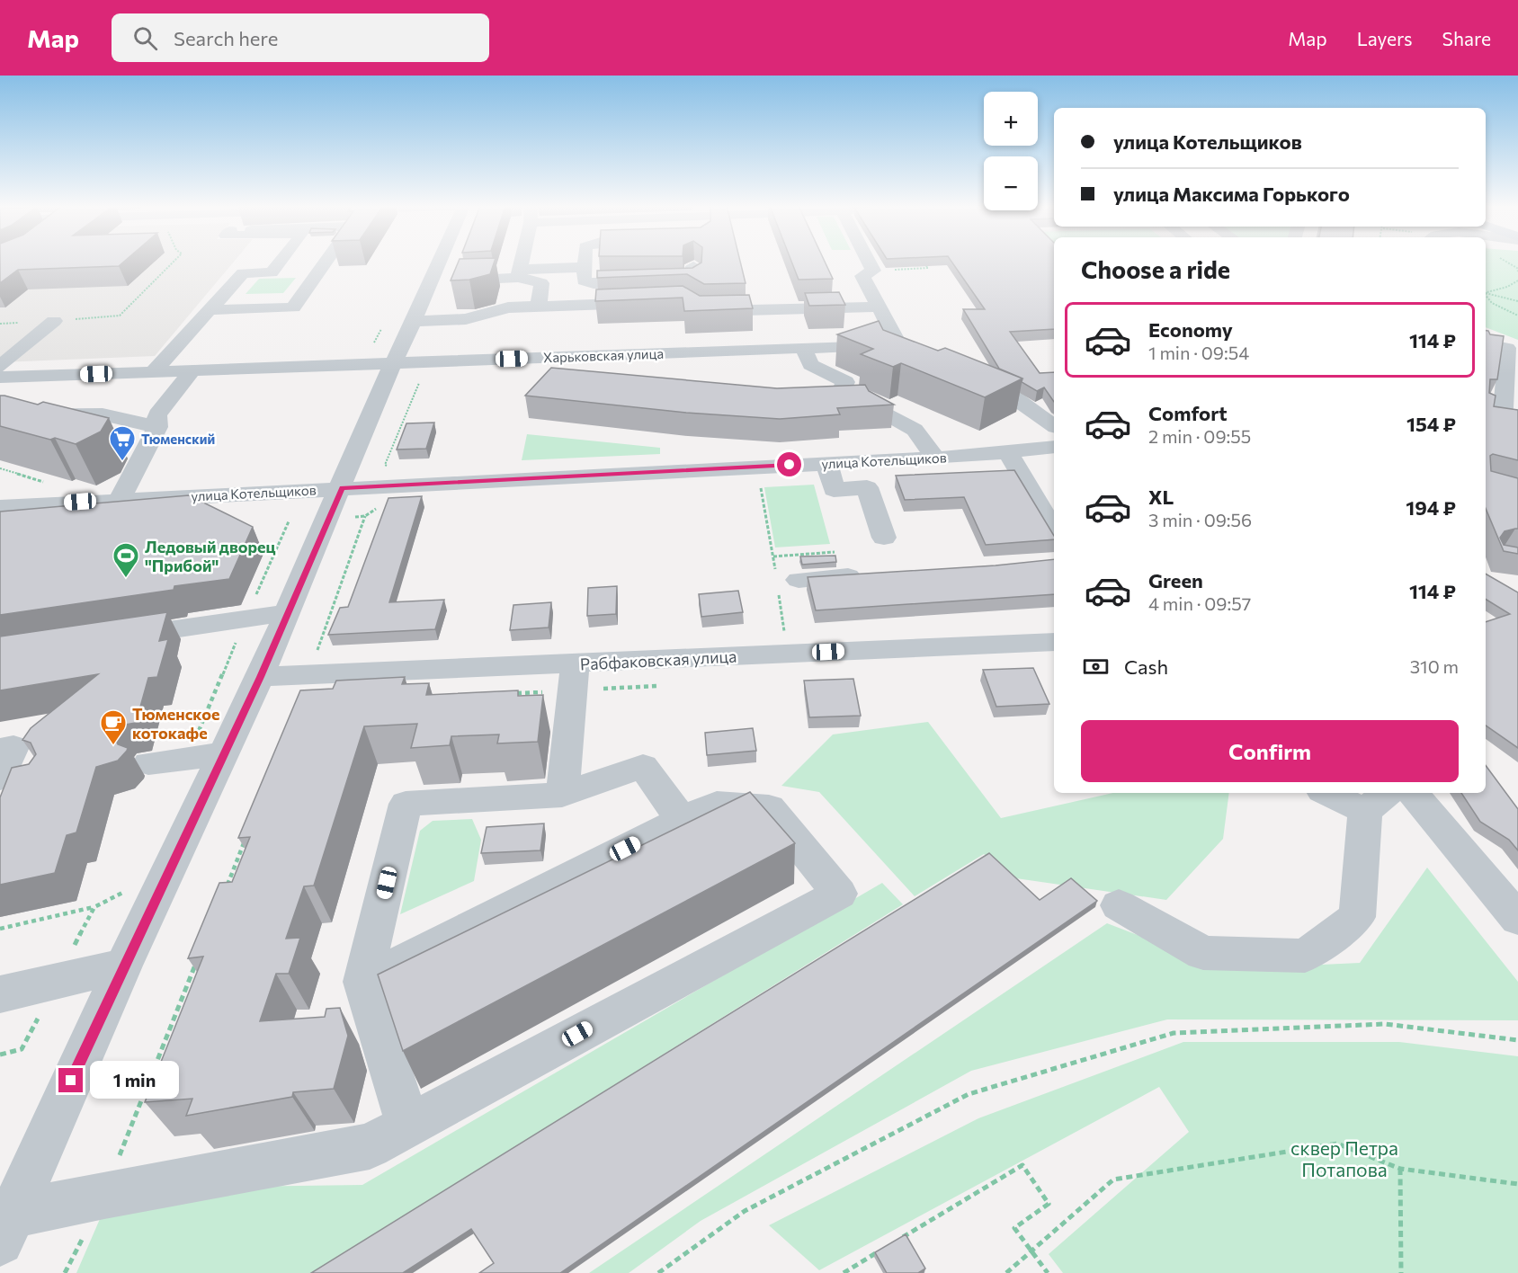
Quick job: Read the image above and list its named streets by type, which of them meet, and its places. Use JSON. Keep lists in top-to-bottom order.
{
  "streets": {
    "street": ["Харьковская улица", "улица Котельщиков", "Рабфаковская улица"]
  },
  "parks": ["сквер Петра Потапова"],
  "places": {
    "supermarket": ["Тюменский"],
    "sports": ["Ледовый дворец \"Прибой\""],
    "cafe": ["Тюменское котокафе"]
  },
  "page": {
    "header": "Map",
    "search": "Search here",
    "nav": ["Map", "Layers", "Share"],
    "map_buttons": ["+", "−"],
    "banner": ["улица Котельщиков", "улица Максима Горького"],
    "heading": "Choose a ride",
    "list": [
      {
        "name": "Economy",
        "note": "1 min · 09:54",
        "value": "114 ₽"
      },
      {
        "name": "Comfort",
        "note": "2 min · 09:55",
        "value": "154 ₽"
      },
      {
        "name": "XL",
        "note": "3 min · 09:56",
        "value": "194 ₽"
      },
      {
        "name": "Green",
        "note": "4 min · 09:57",
        "value": "114 ₽"
      }
    ],
    "pay": ["Cash", "310 m"],
    "buttons": "Confirm",
    "bubble": "1 min"
  }
}
